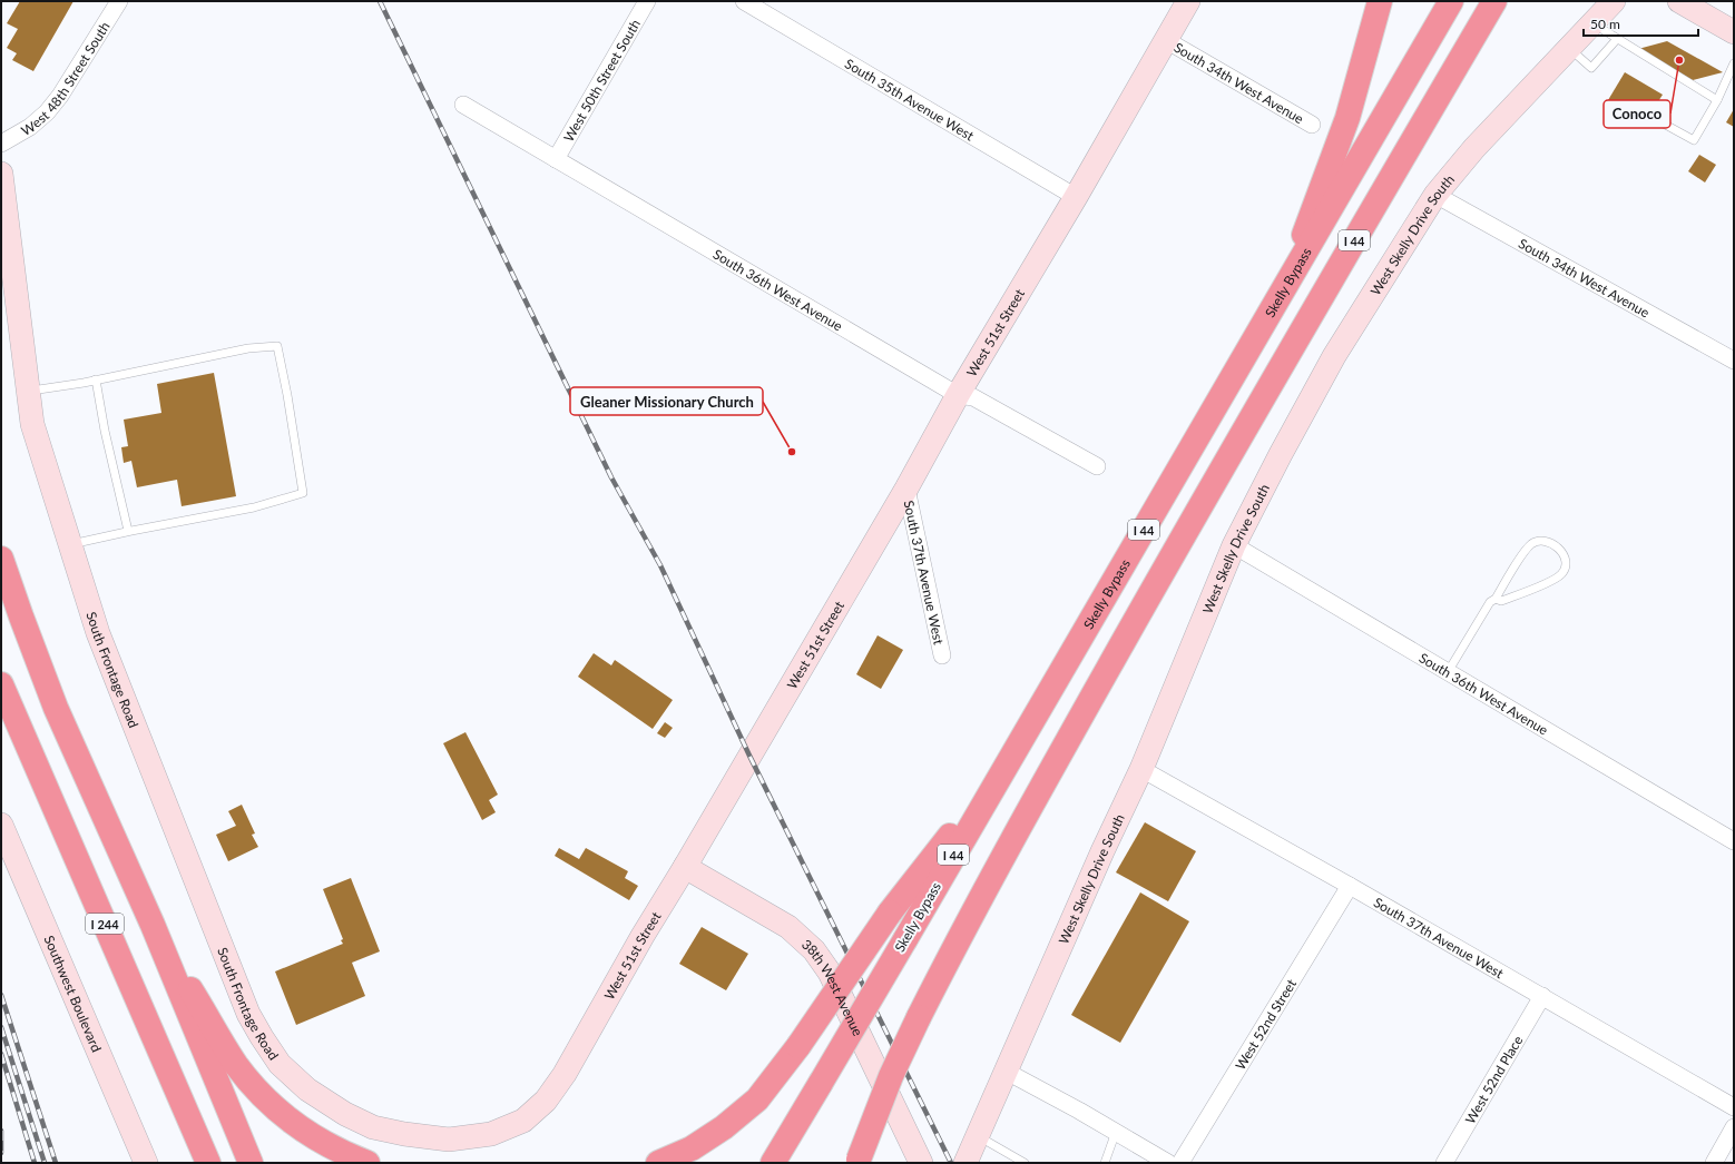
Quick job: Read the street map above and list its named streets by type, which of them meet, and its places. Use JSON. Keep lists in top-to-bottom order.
{
  "streets": {
    "highway": ["I 44", "Skelly Bypass", "I 244"],
    "street": [
      "West 48th Street South",
      "West 50th Street South",
      "South 34th West Avenue",
      "South 35th Avenue West",
      "West Skelly Drive South",
      "South 36th West Avenue",
      "West 51st Street",
      "South 37th Avenue West",
      "South Frontage Road",
      "38th West Avenue",
      "Southwest Boulevard",
      "West 52nd Street",
      "West 52nd Place"
    ]
  },
  "crossings": [
    ["West 50th Street South", "South 36th West Avenue"],
    ["South 34th West Avenue", "West Skelly Drive South"],
    ["South 34th West Avenue", "West 51st Street"],
    ["South 35th Avenue West", "West 51st Street"],
    ["West Skelly Drive South", "South 36th West Avenue"],
    ["West Skelly Drive South", "South 37th Avenue West"],
    ["South 36th West Avenue", "West 51st Street"],
    ["West 51st Street", "South 37th Avenue West"],
    ["West 51st Street", "South Frontage Road"],
    ["West 51st Street", "38th West Avenue"],
    ["South 37th Avenue West", "West 52nd Street"],
    ["South 37th Avenue West", "West 52nd Place"]
  ],
  "places": ["Conoco", "Gleaner Missionary Church"],
  "scale_bar": "50 m"
}
